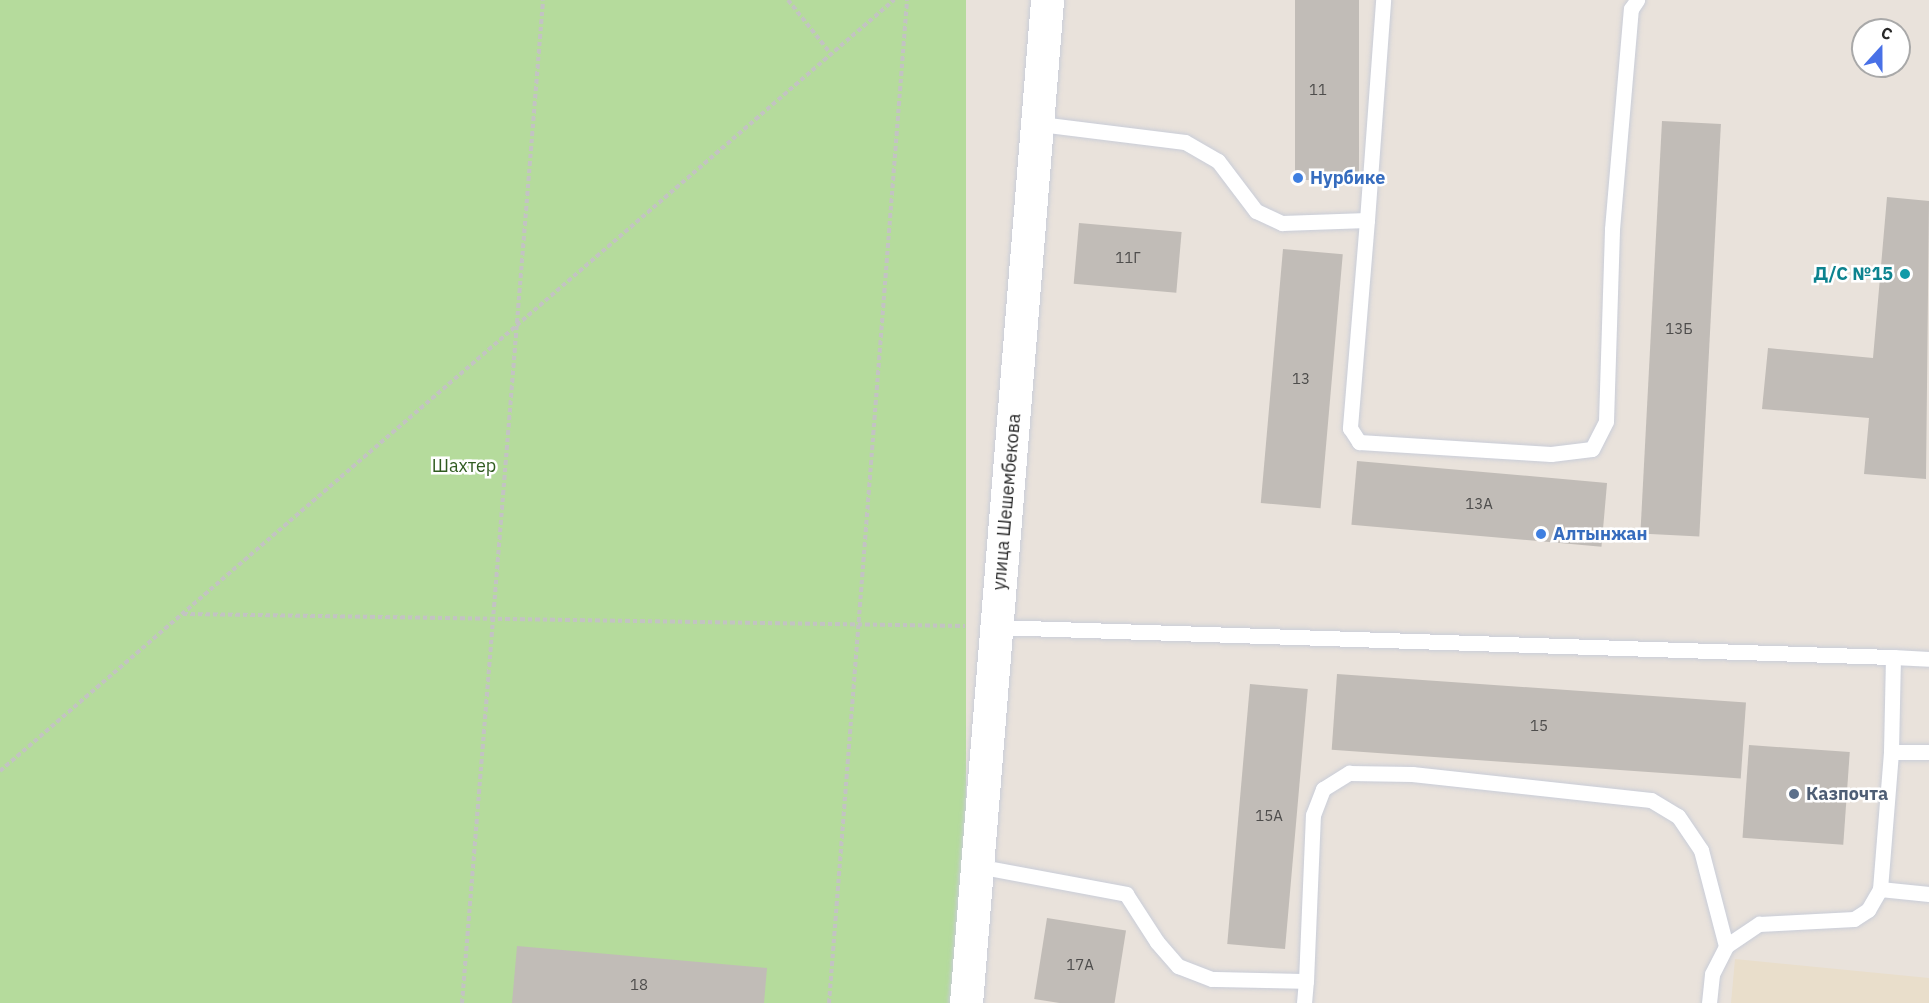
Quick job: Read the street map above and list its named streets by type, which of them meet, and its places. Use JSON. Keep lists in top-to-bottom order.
{
  "streets": {
    "street": ["улица Шешембекова"]
  },
  "parks": ["Шахтер"],
  "places": [
    "Нурбике",
    "Д/С №15",
    "Алтынжан",
    "Казпочта"
  ],
  "house_numbers": [
    "11",
    "11Г",
    "13Б",
    "13",
    "13А",
    "15",
    "15А",
    "17А",
    "18"
  ],
  "north": "top"
}
